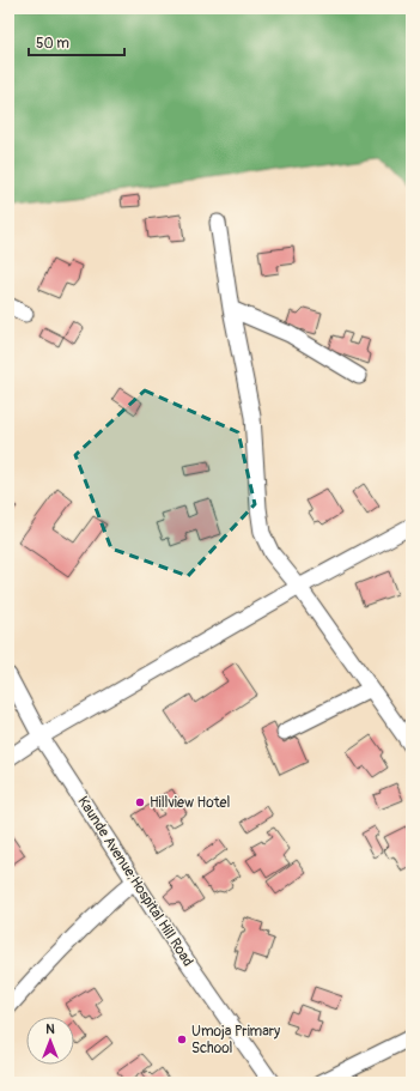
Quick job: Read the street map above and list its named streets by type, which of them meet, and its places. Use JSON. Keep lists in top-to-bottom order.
{
  "streets": {
    "street": ["Kaunde Avenue;Hospital Hill Road"]
  },
  "places": ["Hillview Hotel", "Umoja Primary School"],
  "scale_bar": "50 m",
  "north": "top"
}
